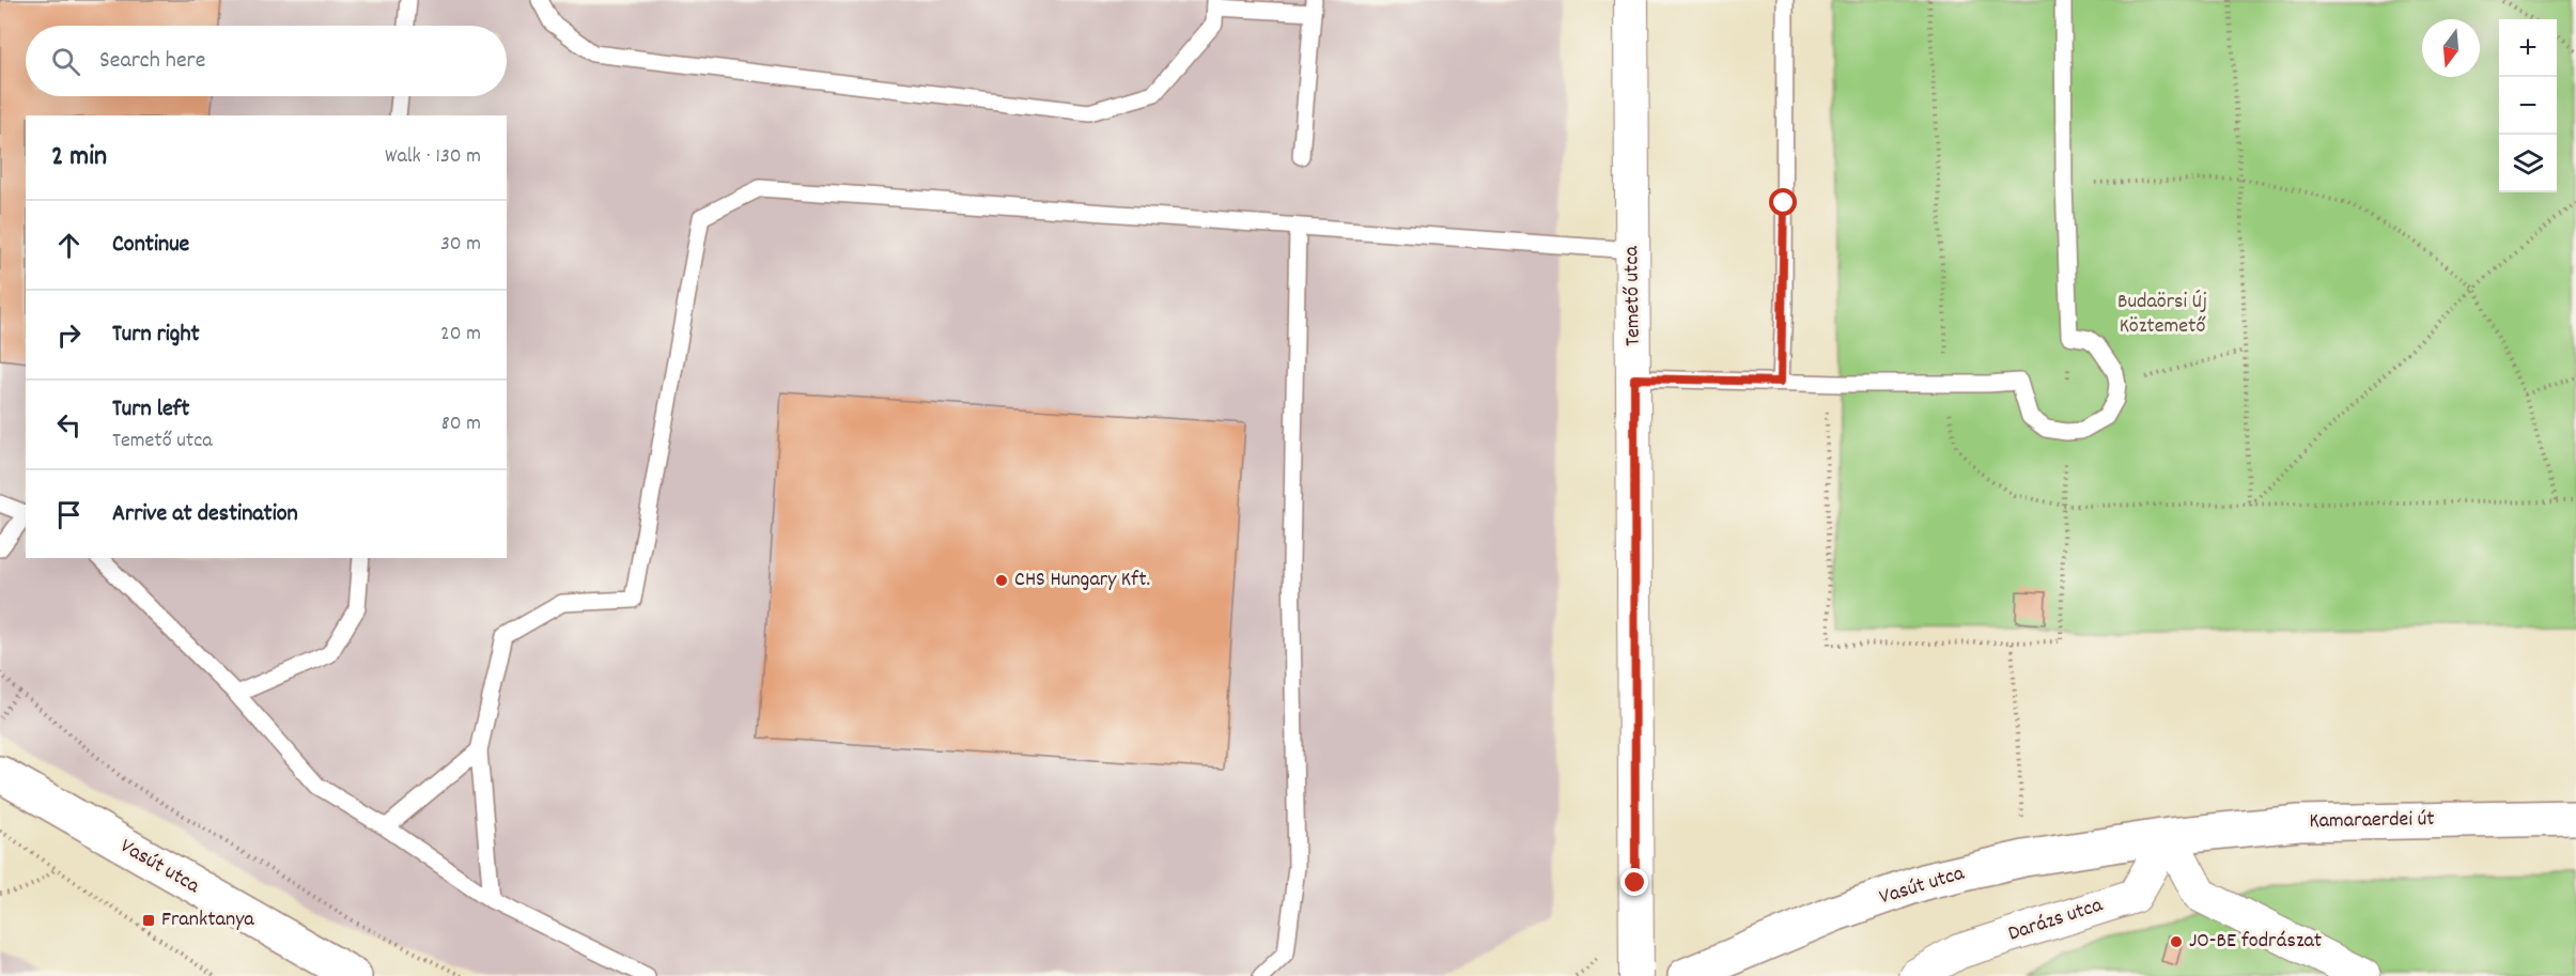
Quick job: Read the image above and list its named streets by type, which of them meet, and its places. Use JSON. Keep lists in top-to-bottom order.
{
  "streets": {
    "street": [
      "Temető utca",
      "Kamaraerdei út",
      "Vasút utca",
      "Darázs utca"
    ]
  },
  "crossings": [
    ["Kamaraerdei út", "Vasút utca"],
    ["Kamaraerdei út", "Darázs utca"],
    ["Vasút utca", "Darázs utca"]
  ],
  "parks": ["Budaörsi Új Köztemető"],
  "places": {
    "other": ["CHS Hungary Kft.", "JO-BE fodrászat"],
    "transit": ["Franktanya"]
  },
  "north": "bottom",
  "page": {
    "map_buttons": ["+", "−"],
    "search": "Search here",
    "heading": ["2 min", "Walk · 130 m"],
    "list": [
      ["Continue", "30 m"],
      ["Turn right", "20 m"],
      ["Turn left", "Temető utca", "80 m"],
      "Arrive at destination"
    ]
  }
}
